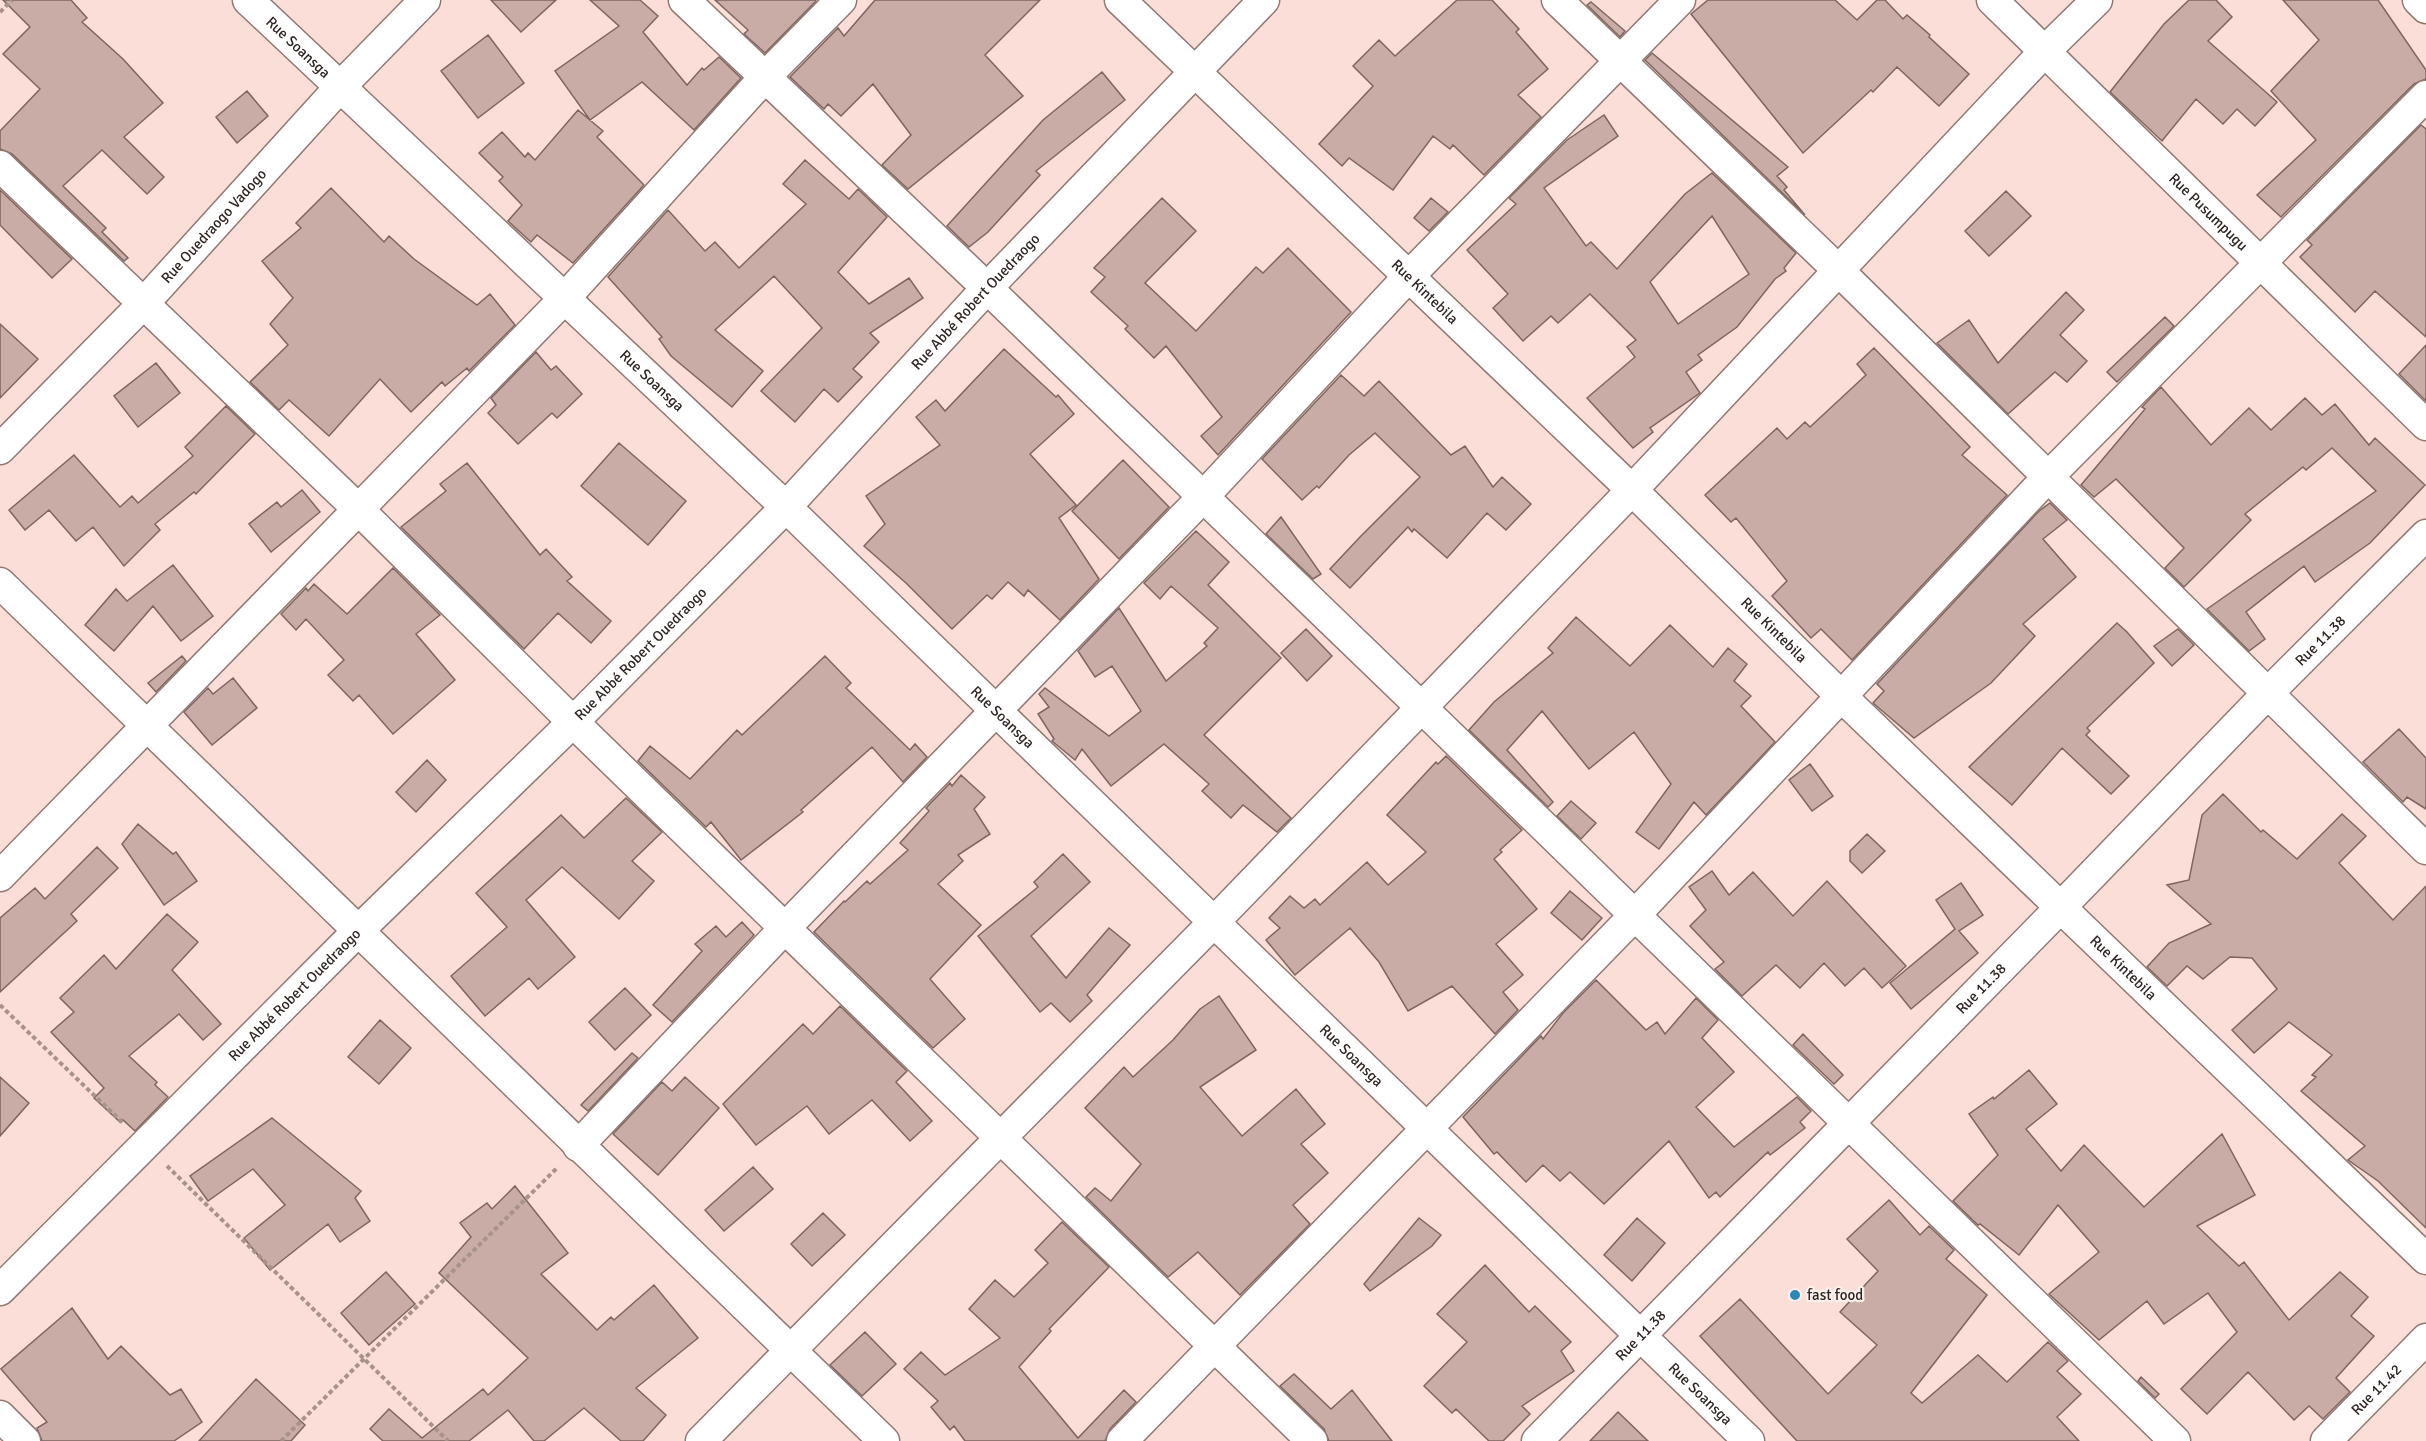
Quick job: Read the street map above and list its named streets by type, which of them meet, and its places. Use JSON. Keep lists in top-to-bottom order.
{
  "streets": {
    "street": [
      "Rue Soansga",
      "Rue Pusumpugu",
      "Rue Ouedraogo Vadogo",
      "Rue Kintebila",
      "Rue Abbé Robert Ouedraogo",
      "Rue 11.38",
      "Rue 11.42"
    ]
  },
  "crossings": [
    ["Rue Soansga", "Rue Ouedraogo Vadogo"],
    ["Rue Soansga", "Rue Abbé Robert Ouedraogo"],
    ["Rue Soansga", "Rue 11.38"],
    ["Rue Kintebila", "Rue Abbé Robert Ouedraogo"],
    ["Rue Kintebila", "Rue 11.38"]
  ],
  "places": ["fast food"]
}
